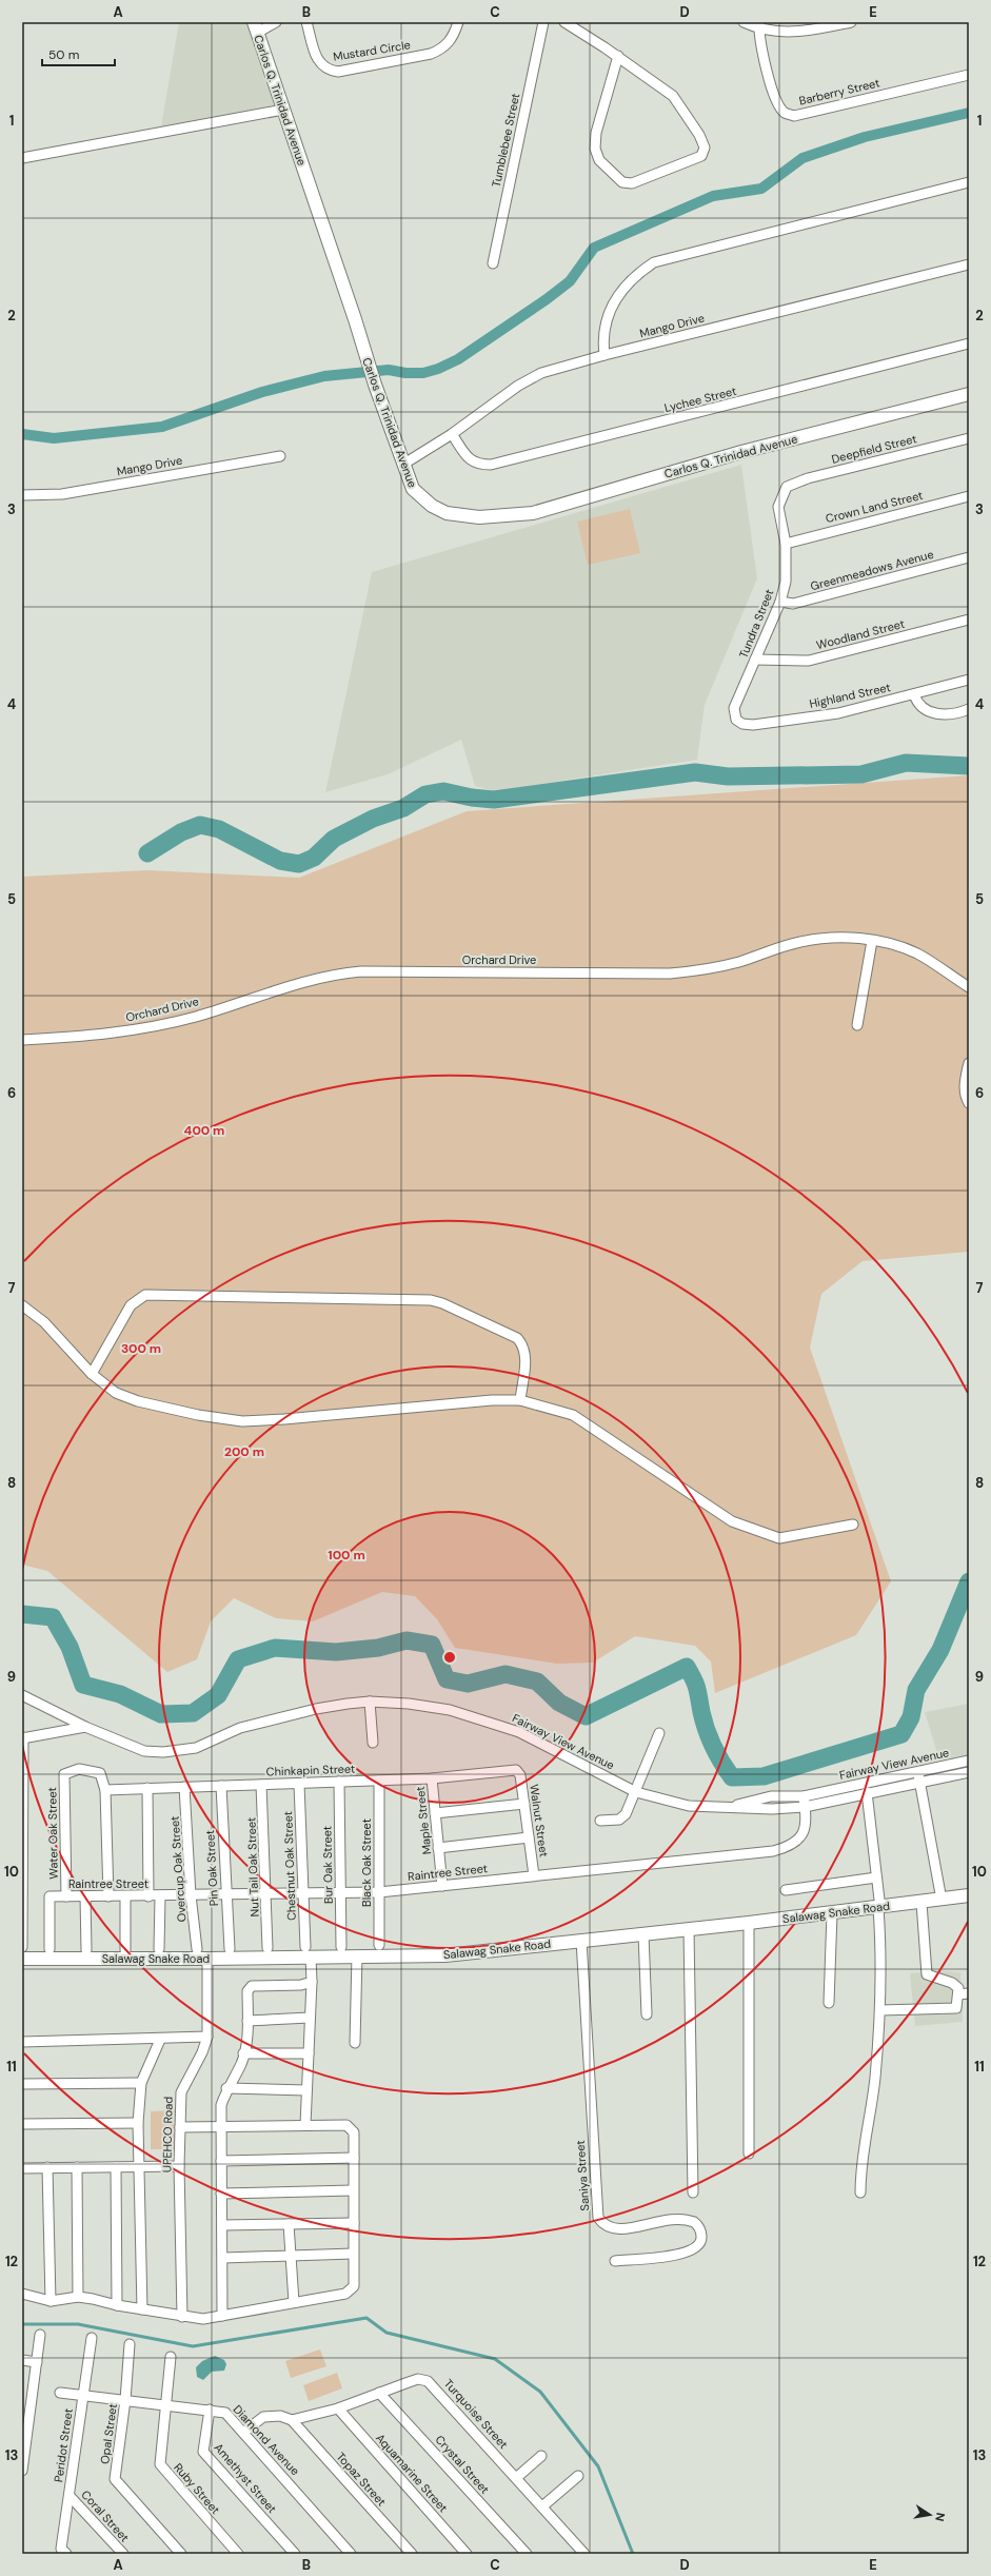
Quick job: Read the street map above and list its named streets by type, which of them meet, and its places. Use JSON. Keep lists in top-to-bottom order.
{
  "streets": {
    "main road": ["Carlos Q. Trinidad Avenue", "Salawag Snake Road"],
    "street": [
      "Mustard Circle",
      "Barberry Street",
      "Tumblebee Street",
      "Mango Drive",
      "Lychee Street",
      "Deepfield Street",
      "Crown Land Street",
      "Greenmeadows Avenue",
      "Tundra Street",
      "Woodland Street",
      "Highland Street",
      "Orchard Drive",
      "Fairway View Avenue",
      "Chinkapin Street",
      "Maple Street",
      "Walnut Street",
      "Water Oak Street",
      "Black Oak Street",
      "Bur Oak Street",
      "Chestnut Oak Street",
      "Nut Tail Oak Street",
      "Pin Oak Street",
      "Overcup Oak Street",
      "Raintree Street",
      "UPEHCO Road",
      "Saniya Street",
      "Turquoise Street",
      "Opal Street",
      "Diamond Avenue",
      "Peridot Street",
      "Crystal Street",
      "Aquamarine Street",
      "Amethyst Street",
      "Topaz Street",
      "Ruby Street",
      "Coral Street"
    ]
  },
  "crossings": [
    ["Carlos Q. Trinidad Avenue", "Mango Drive"],
    ["Mango Drive", "Lychee Street"],
    ["Deepfield Street", "Tundra Street"],
    ["Crown Land Street", "Tundra Street"],
    ["Greenmeadows Avenue", "Tundra Street"],
    ["Tundra Street", "Woodland Street"],
    ["Tundra Street", "Highland Street"],
    ["Fairway View Avenue", "Raintree Street"],
    ["Chinkapin Street", "Maple Street"],
    ["Chinkapin Street", "Walnut Street"],
    ["Chinkapin Street", "Water Oak Street"],
    ["Chinkapin Street", "Black Oak Street"],
    ["Chinkapin Street", "Bur Oak Street"],
    ["Chinkapin Street", "Chestnut Oak Street"],
    ["Chinkapin Street", "Nut Tail Oak Street"],
    ["Chinkapin Street", "Pin Oak Street"],
    ["Chinkapin Street", "Overcup Oak Street"],
    ["Maple Street", "Raintree Street"],
    ["Walnut Street", "Raintree Street"],
    ["Water Oak Street", "Raintree Street"],
    ["Black Oak Street", "Raintree Street"],
    ["Bur Oak Street", "Raintree Street"],
    ["Chestnut Oak Street", "Raintree Street"],
    ["Chestnut Oak Street", "Salawag Snake Road"],
    ["Nut Tail Oak Street", "Raintree Street"],
    ["Pin Oak Street", "Raintree Street"],
    ["Overcup Oak Street", "Raintree Street"],
    ["Salawag Snake Road", "UPEHCO Road"],
    ["Salawag Snake Road", "Saniya Street"],
    ["Turquoise Street", "Diamond Avenue"],
    ["Turquoise Street", "Crystal Street"],
    ["Turquoise Street", "Aquamarine Street"],
    ["Turquoise Street", "Topaz Street"],
    ["Opal Street", "Diamond Avenue"],
    ["Diamond Avenue", "Peridot Street"],
    ["Diamond Avenue", "Amethyst Street"],
    ["Diamond Avenue", "Ruby Street"],
    ["Peridot Street", "Coral Street"]
  ],
  "scale_bar": "50 m",
  "north": "right",
  "grid": {
    "columns": [
      "A",
      "B",
      "C",
      "D",
      "E"
    ],
    "rows": [
      "1",
      "2",
      "3",
      "4",
      "5",
      "6",
      "7",
      "8",
      "9",
      "10",
      "11",
      "12",
      "13"
    ]
  },
  "rings": [
    "400 m",
    "300 m",
    "200 m",
    "100 m"
  ]
}
